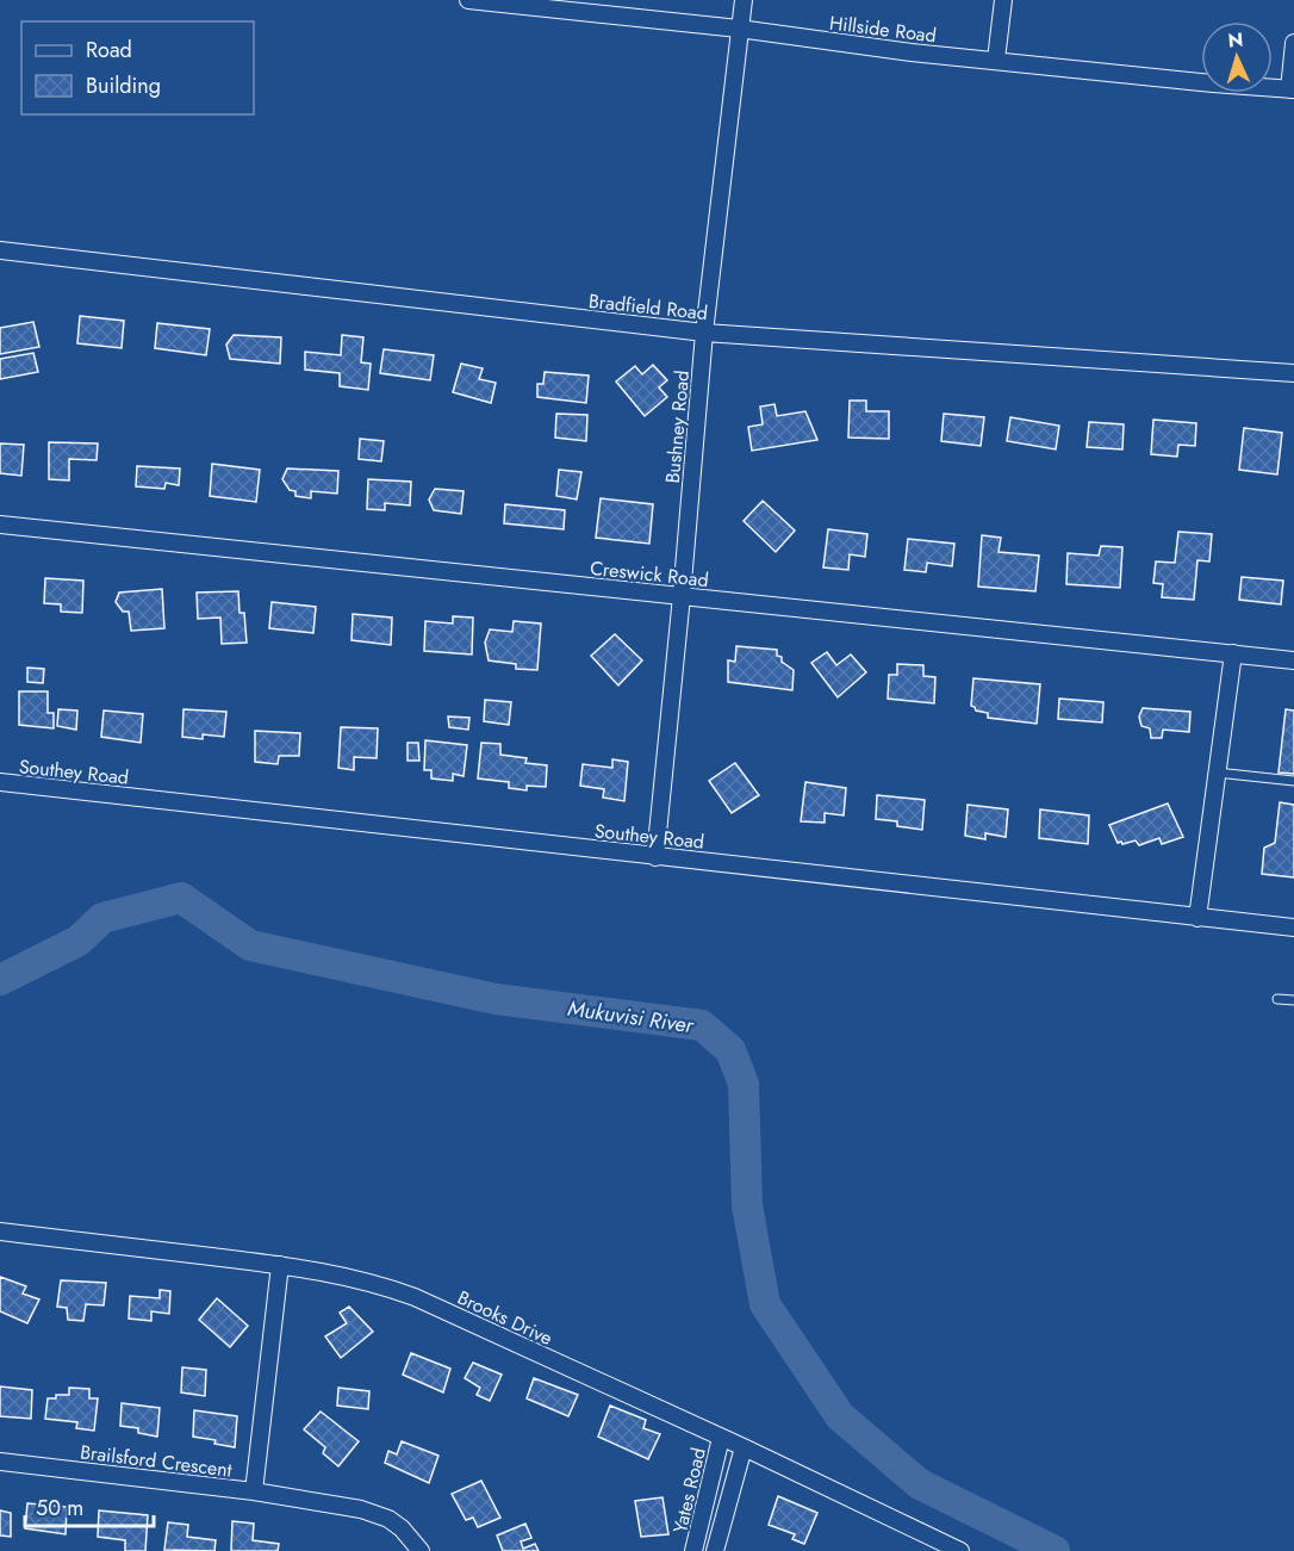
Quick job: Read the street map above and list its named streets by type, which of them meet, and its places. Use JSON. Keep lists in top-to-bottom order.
{
  "streets": {
    "street": [
      "Hillside Road",
      "Bradfield Road",
      "Bushney Road",
      "Creswick Road",
      "Southey Road",
      "Brooks Drive",
      "Brailsford Crescent",
      "Yates Road"
    ]
  },
  "crossings": [
    ["Hillside Road", "Bushney Road"],
    ["Bradfield Road", "Bushney Road"],
    ["Bushney Road", "Creswick Road"],
    ["Bushney Road", "Southey Road"],
    ["Brooks Drive", "Yates Road"]
  ],
  "water": ["Mukuvisi River"],
  "legend": ["Road", "Building"],
  "scale_bar": "50 m",
  "north": "top"
}
